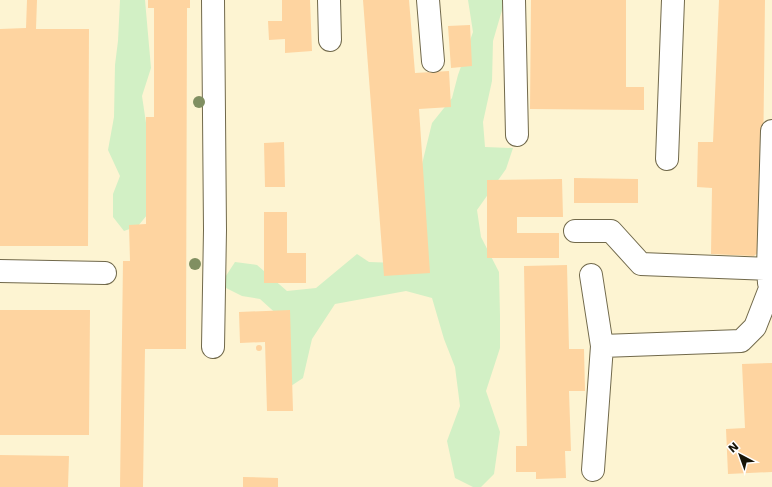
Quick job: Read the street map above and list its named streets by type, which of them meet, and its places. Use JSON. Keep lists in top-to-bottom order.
{
  "north": "top left"
}
